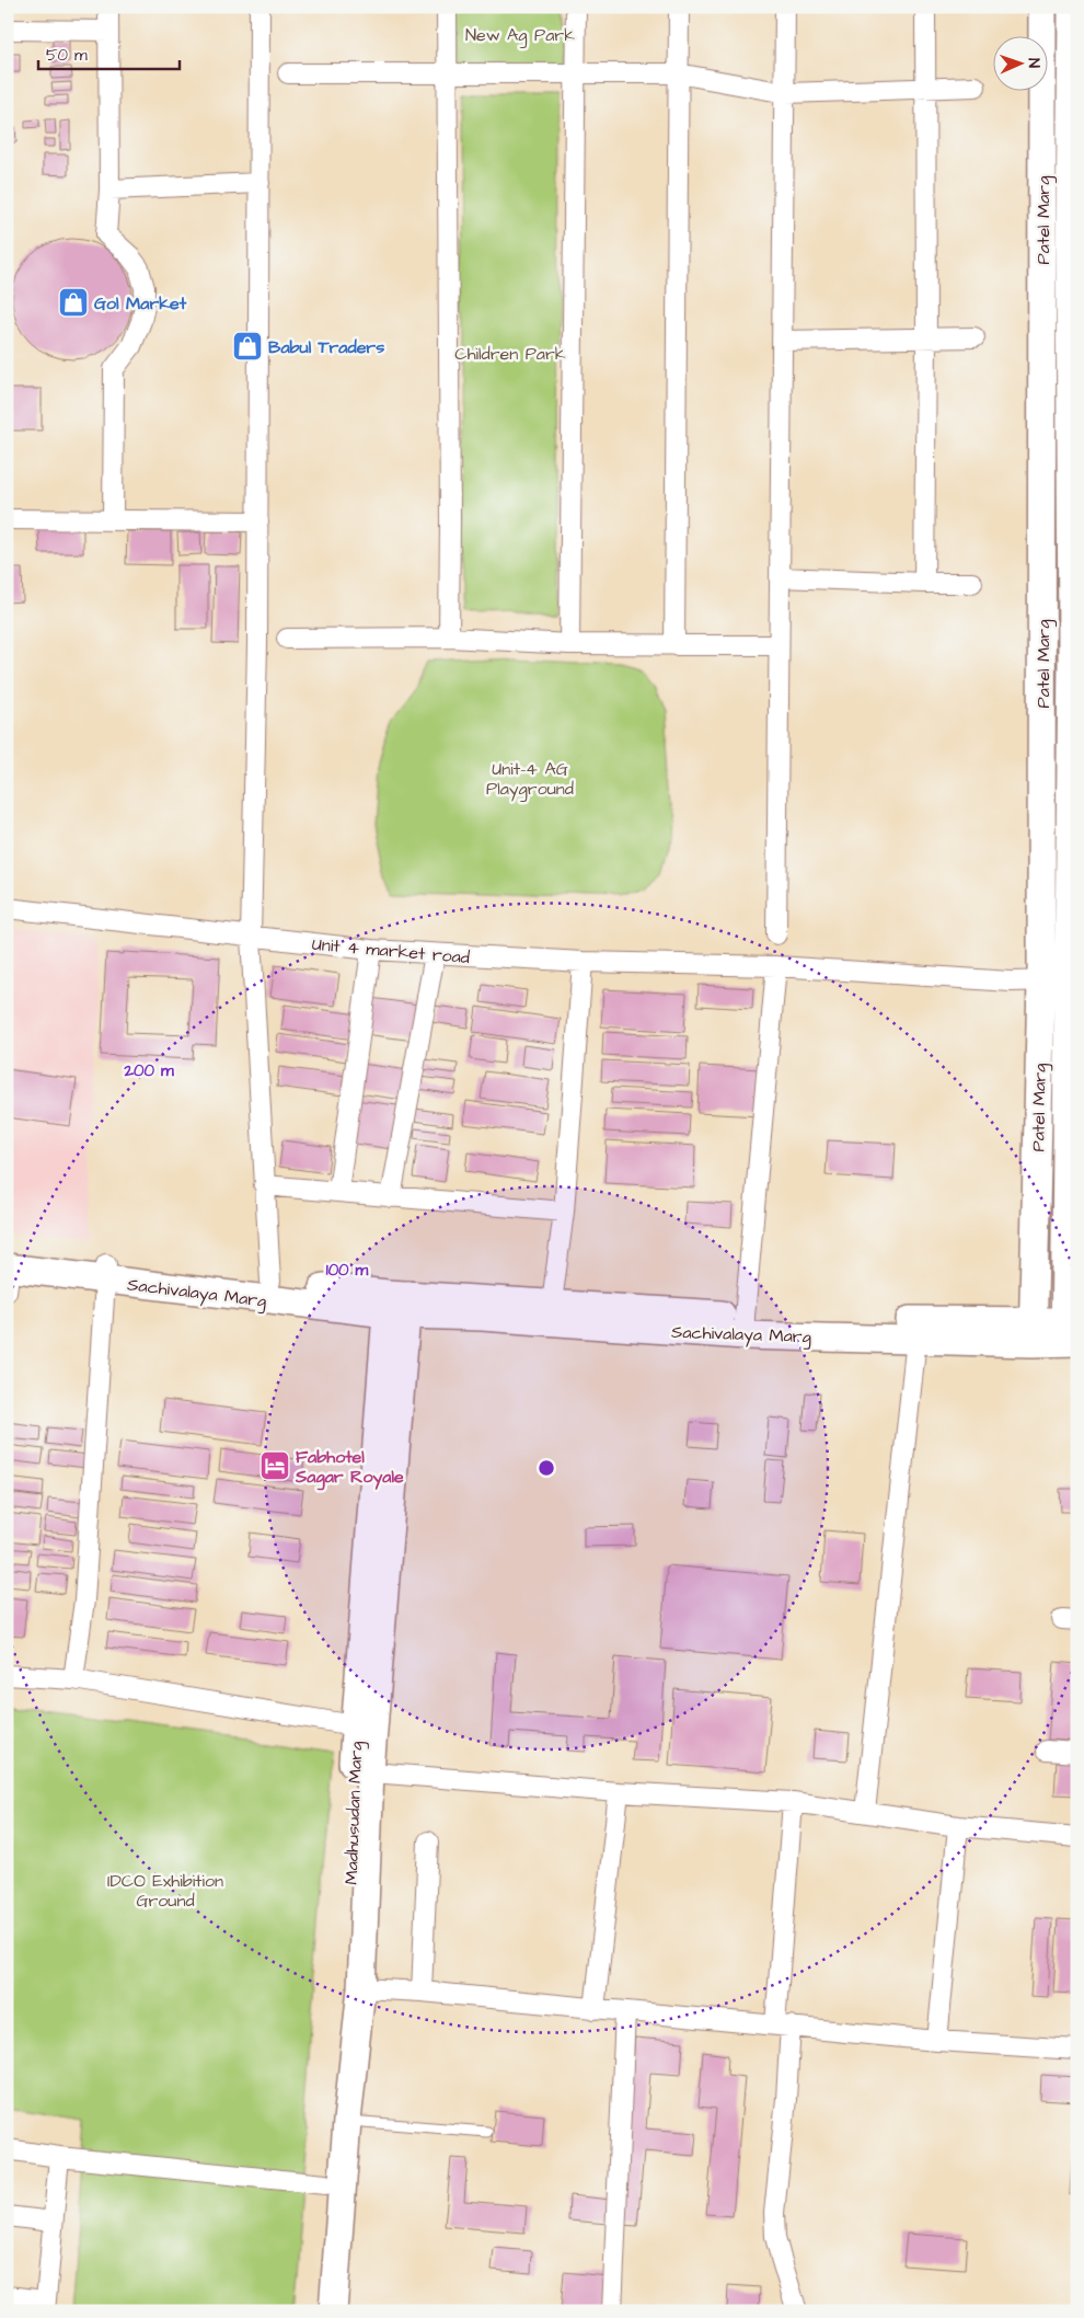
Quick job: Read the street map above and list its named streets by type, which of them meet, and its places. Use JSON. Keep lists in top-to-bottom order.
{
  "streets": {
    "street": [
      "Patel Marg",
      "Unit 4 market road",
      "Sachivalaya Marg",
      "Madhusudan Marg"
    ]
  },
  "crossings": [
    ["Patel Marg", "Unit 4 market road"],
    ["Patel Marg", "Sachivalaya Marg"],
    ["Sachivalaya Marg", "Madhusudan Marg"]
  ],
  "parks": [
    "New Ag Park",
    "Children Park",
    "Unit-4 AG Playground",
    "IDCO Exhibition Ground"
  ],
  "places": {
    "shop": ["Gol Market", "Babul Traders"],
    "hotel": ["Fabhotel Sagar Royale"]
  },
  "scale_bar": "50 m",
  "north": "right",
  "rings": ["200 m", "100 m"]
}
